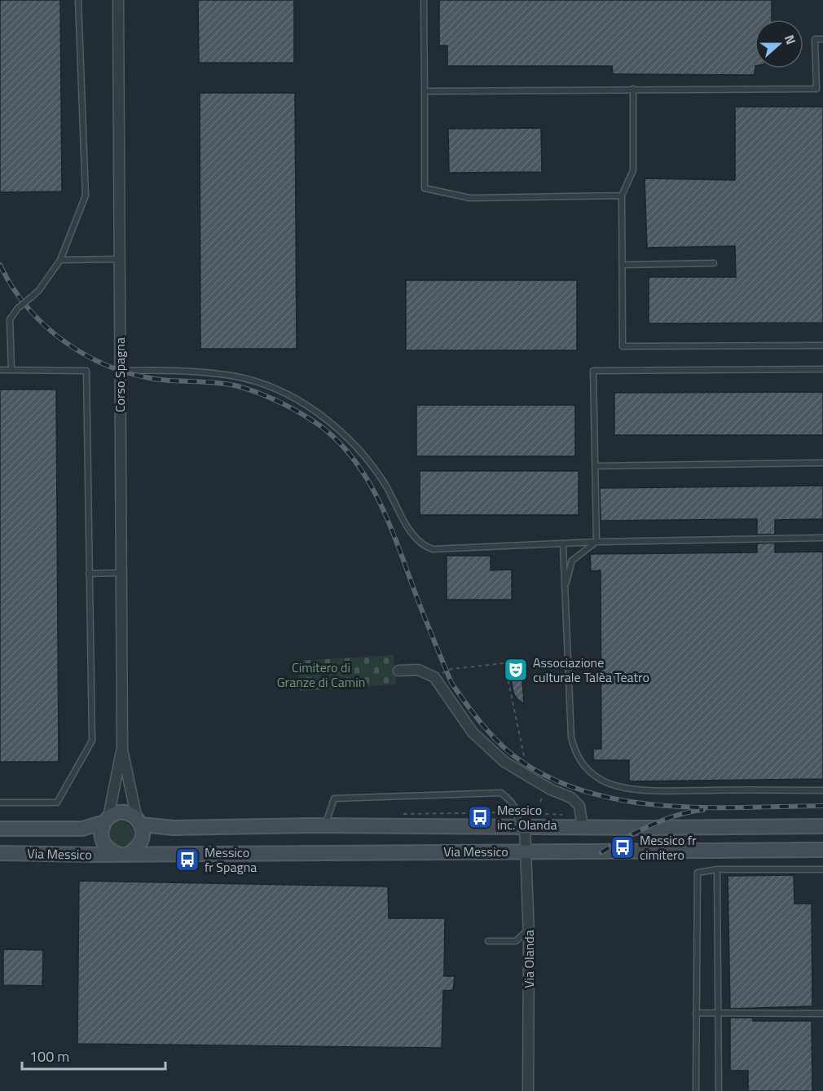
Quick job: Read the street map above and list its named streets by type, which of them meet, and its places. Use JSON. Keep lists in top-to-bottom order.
{
  "streets": {
    "street": ["Corso Spagna", "Via Messico", "Via Olanda"]
  },
  "crossings": [
    ["Corso Spagna", "Via Messico"],
    ["Via Messico", "Via Olanda"]
  ],
  "parks": ["Cimitero di Granze di Camin"],
  "places": {
    "theatre": ["Associazione culturale Talèa Teatro"],
    "bus stop": ["Messico inc. Olanda", "Messico fr cimitero", "Messico fr Spagna"]
  },
  "scale_bar": "100 m",
  "north": "right"
}
